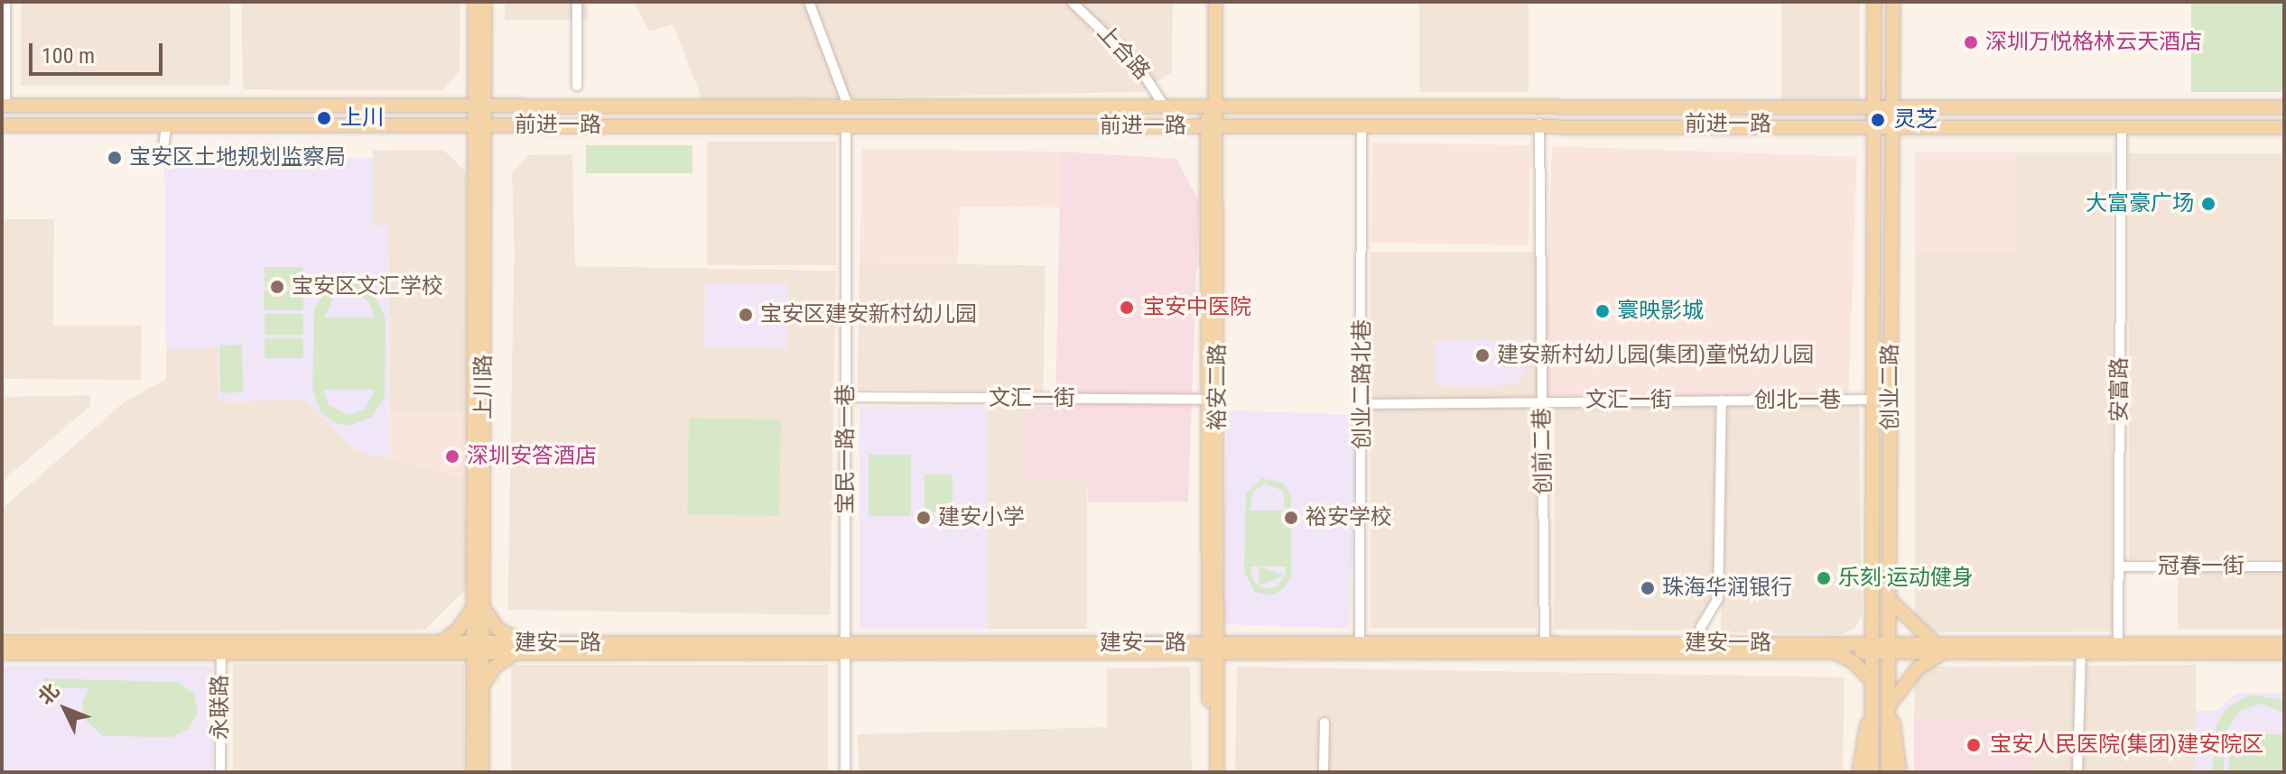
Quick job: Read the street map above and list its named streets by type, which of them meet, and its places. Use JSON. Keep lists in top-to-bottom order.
{
  "streets": {
    "main road": [
      "前进一路",
      "上川路",
      "裕安二路",
      "创业二路",
      "建安一路"
    ],
    "street": [
      "上合路",
      "创业二路北巷",
      "安富路",
      "文汇一街",
      "创北一巷",
      "宝民一路一巷",
      "创前二巷",
      "冠春一街",
      "永联路"
    ]
  },
  "crossings": [
    ["上合路", "前进一路"],
    ["前进一路", "创业二路北巷"],
    ["前进一路", "上川路"],
    ["前进一路", "裕安二路"],
    ["前进一路", "创业二路"],
    ["前进一路", "安富路"],
    ["前进一路", "宝民一路一巷"],
    ["前进一路", "创前二巷"],
    ["创业二路北巷", "文汇一街"],
    ["创业二路北巷", "建安一路"],
    ["上川路", "建安一路"],
    ["裕安二路", "文汇一街"],
    ["裕安二路", "建安一路"],
    ["创业二路", "创北一巷"],
    ["创业二路", "建安一路"],
    ["安富路", "冠春一街"],
    ["安富路", "建安一路"],
    ["文汇一街", "创北一巷"],
    ["文汇一街", "宝民一路一巷"],
    ["文汇一街", "创前二巷"],
    ["宝民一路一巷", "建安一路"],
    ["创前二巷", "建安一路"],
    ["建安一路", "永联路"]
  ],
  "places": [
    "深圳万悦格林云天酒店",
    "上川",
    "灵芝",
    "宝安区土地规划监察局",
    "大富豪广场",
    "宝安区文汇学校",
    "宝安中医院",
    "寰映影城",
    "宝安区建安新村幼儿园",
    "建安新村幼儿园(集团)童悦幼儿园",
    "深圳安答酒店",
    "建安小学",
    "裕安学校",
    "乐刻·运动健身",
    "珠海华润银行",
    "宝安人民医院(集团)建安院区"
  ],
  "scale_bar": "100 m",
  "north": "top left"
}
